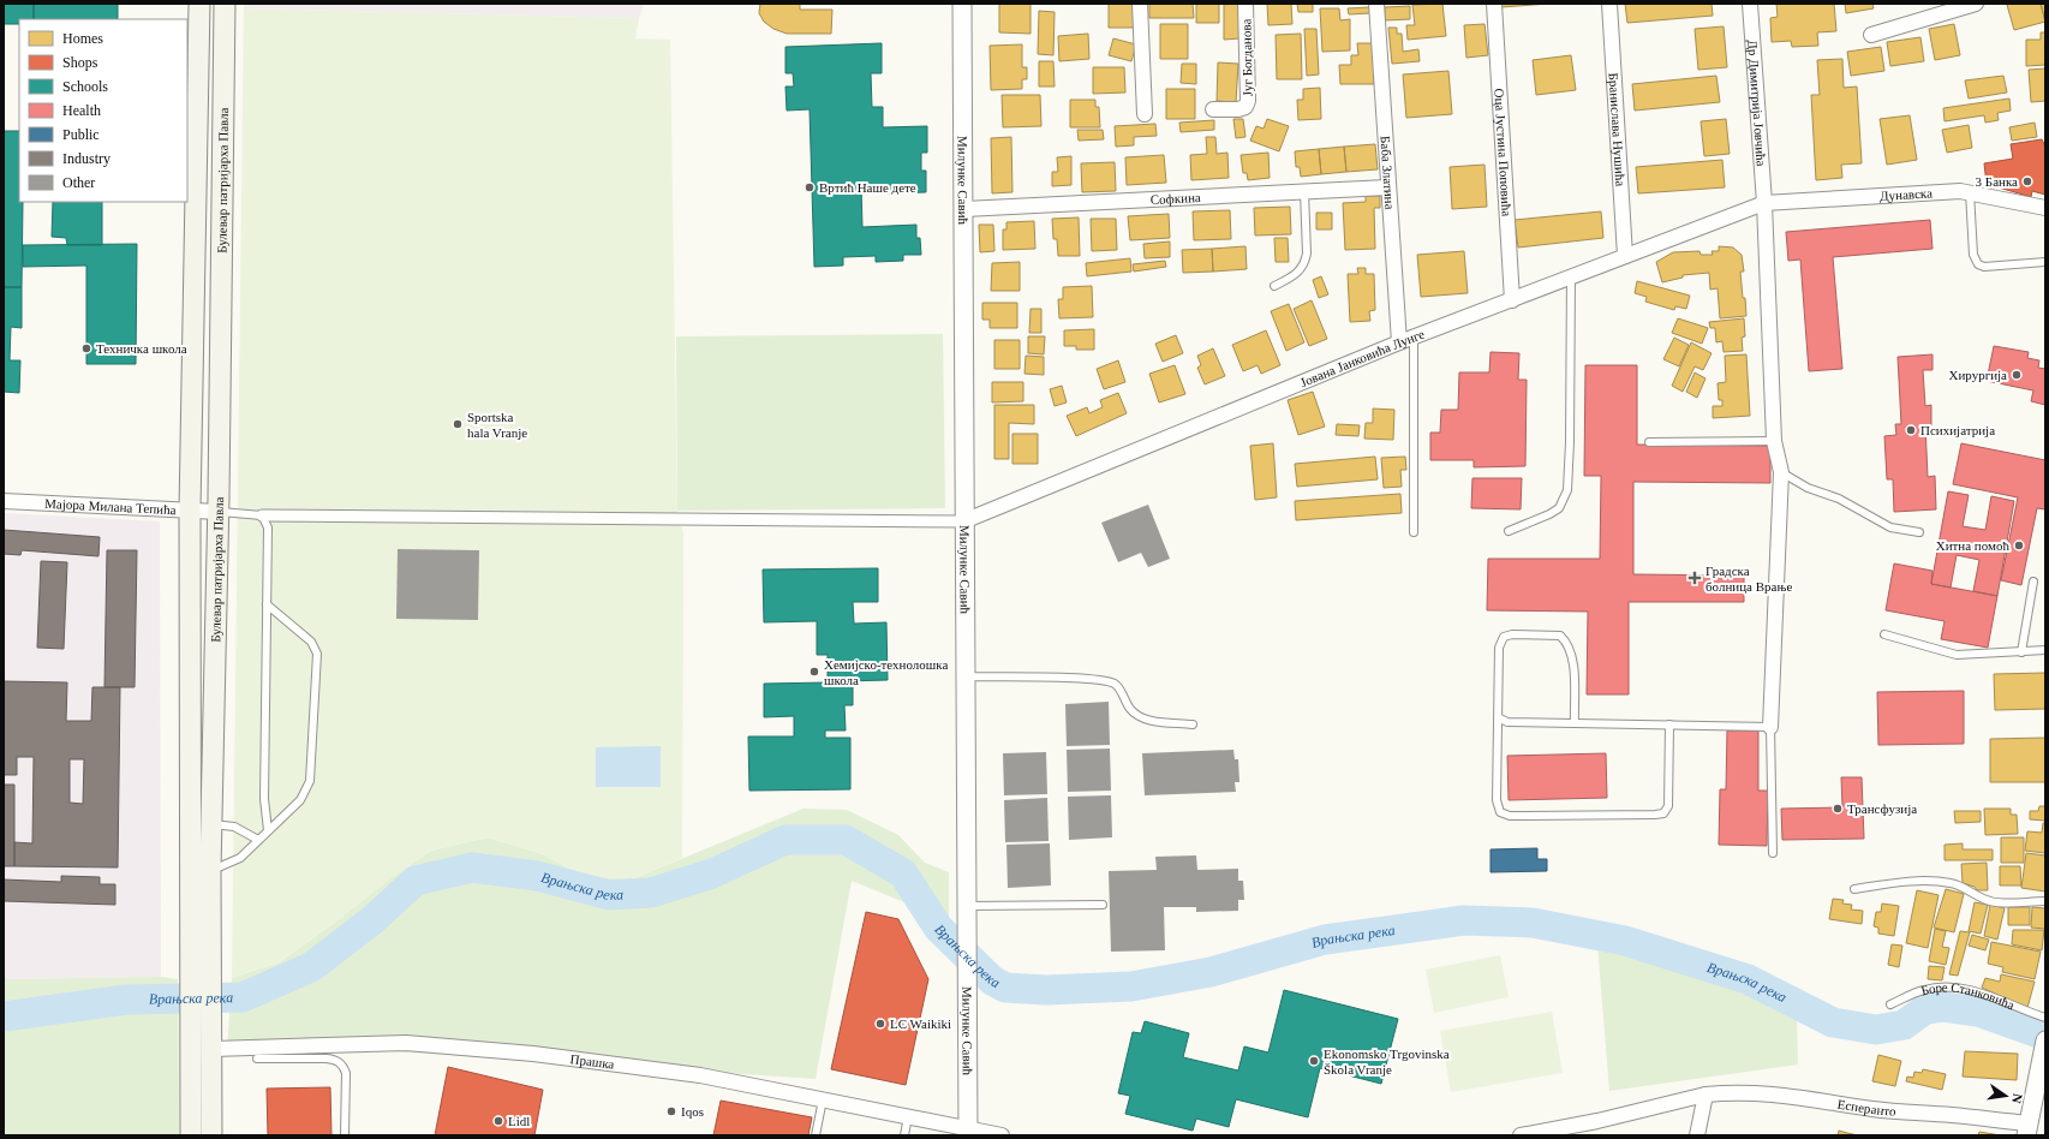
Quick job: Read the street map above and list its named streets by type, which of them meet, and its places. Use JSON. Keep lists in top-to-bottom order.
{
  "streets": {
    "main road": ["Булевар патријарха Павла"],
    "street": [
      "Југ Богданова",
      "Др Димитрија Јовчића",
      "Бранислава Нушића",
      "Оца Јустина Поповића",
      "Баба Златина",
      "Милунке Савић",
      "Дунавска",
      "Софкина",
      "Јована Јанковића Лунге",
      "Мајора Милана Тепића",
      "Прашка",
      "Есперанто"
    ],
    "lane": ["Боре Станковића"]
  },
  "crossings": [
    ["Др Димитрија Јовчића", "Дунавска"],
    ["Др Димитрија Јовчића", "Јована Јанковића Лунге"],
    ["Бранислава Нушића", "Јована Јанковића Лунге"],
    ["Оца Јустина Поповића", "Јована Јанковића Лунге"],
    ["Баба Златина", "Софкина"],
    ["Баба Златина", "Јована Јанковића Лунге"],
    ["Булевар патријарха Павла", "Мајора Милана Тепића"],
    ["Булевар патријарха Павла", "Прашка"],
    ["Милунке Савић", "Софкина"],
    ["Милунке Савић", "Јована Јанковића Лунге"],
    ["Милунке Савић", "Прашка"],
    ["Дунавска", "Јована Јанковића Лунге"]
  ],
  "water": ["Врањска река"],
  "places": {
    "other": [
      "3 Банка",
      "Вртић Наше дете",
      "Техничка школа",
      "Хирургија",
      "Sportska hala Vranje",
      "Психијатрија",
      "Хитна помоћ",
      "Хемијско-технолошка школа",
      "Трансфузија",
      "LC Waikiki",
      "Ekonomsko Trgovinska Škola Vranje",
      "Iqos",
      "Lidl"
    ],
    "health": ["Градска болница Врање"]
  },
  "legend": [
    "Homes",
    "Shops",
    "Schools",
    "Health",
    "Public",
    "Industry",
    "Other"
  ],
  "north": "right"
}
